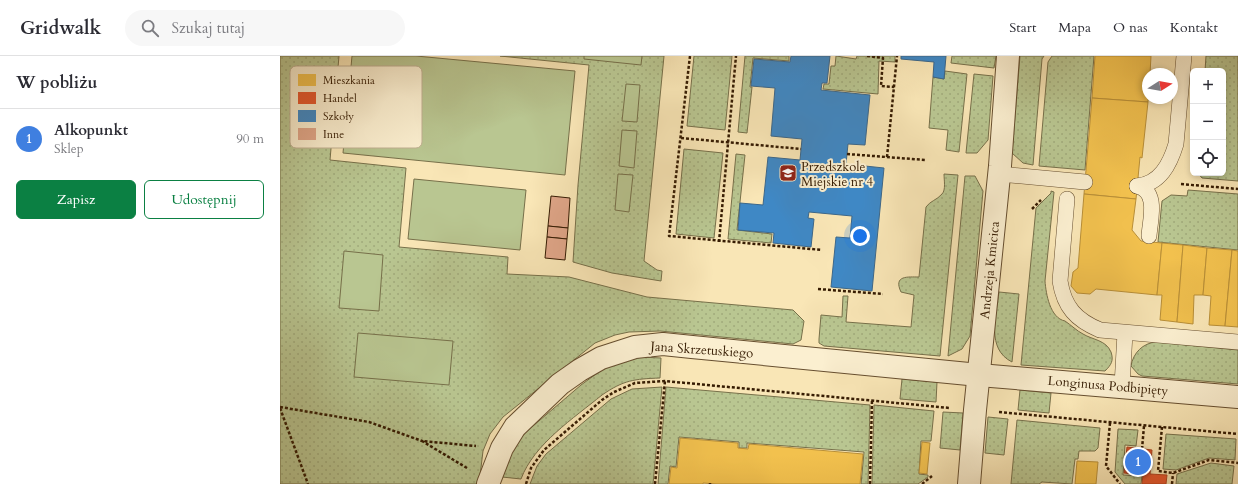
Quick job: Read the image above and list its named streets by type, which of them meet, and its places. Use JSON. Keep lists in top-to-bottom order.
{
  "streets": {
    "street": ["Andrzeja Kmicica", "Jana Skrzetuskiego", "Longinusa Podbipięty"]
  },
  "crossings": [
    ["Andrzeja Kmicica", "Jana Skrzetuskiego"],
    ["Andrzeja Kmicica", "Longinusa Podbipięty"],
    ["Jana Skrzetuskiego", "Longinusa Podbipięty"]
  ],
  "places": {
    "school or university": ["Przedszkole Miejskie nr 4"]
  },
  "legend": [
    "Mieszkania",
    "Handel",
    "Szkoły",
    "Inne"
  ],
  "north": "right",
  "page": {
    "header": "Gridwalk",
    "search": "Szukaj tutaj",
    "nav": [
      "Start",
      "Mapa",
      "O nas",
      "Kontakt"
    ],
    "heading": "W pobliżu",
    "map_buttons": ["+", "−"],
    "list": [
      {
        "mark": "1",
        "name": "Alkopunkt",
        "note": "Sklep",
        "value": "90 m"
      }
    ],
    "buttons": ["Zapisz", "Udostępnij"],
    "pins": "1"
  }
}
